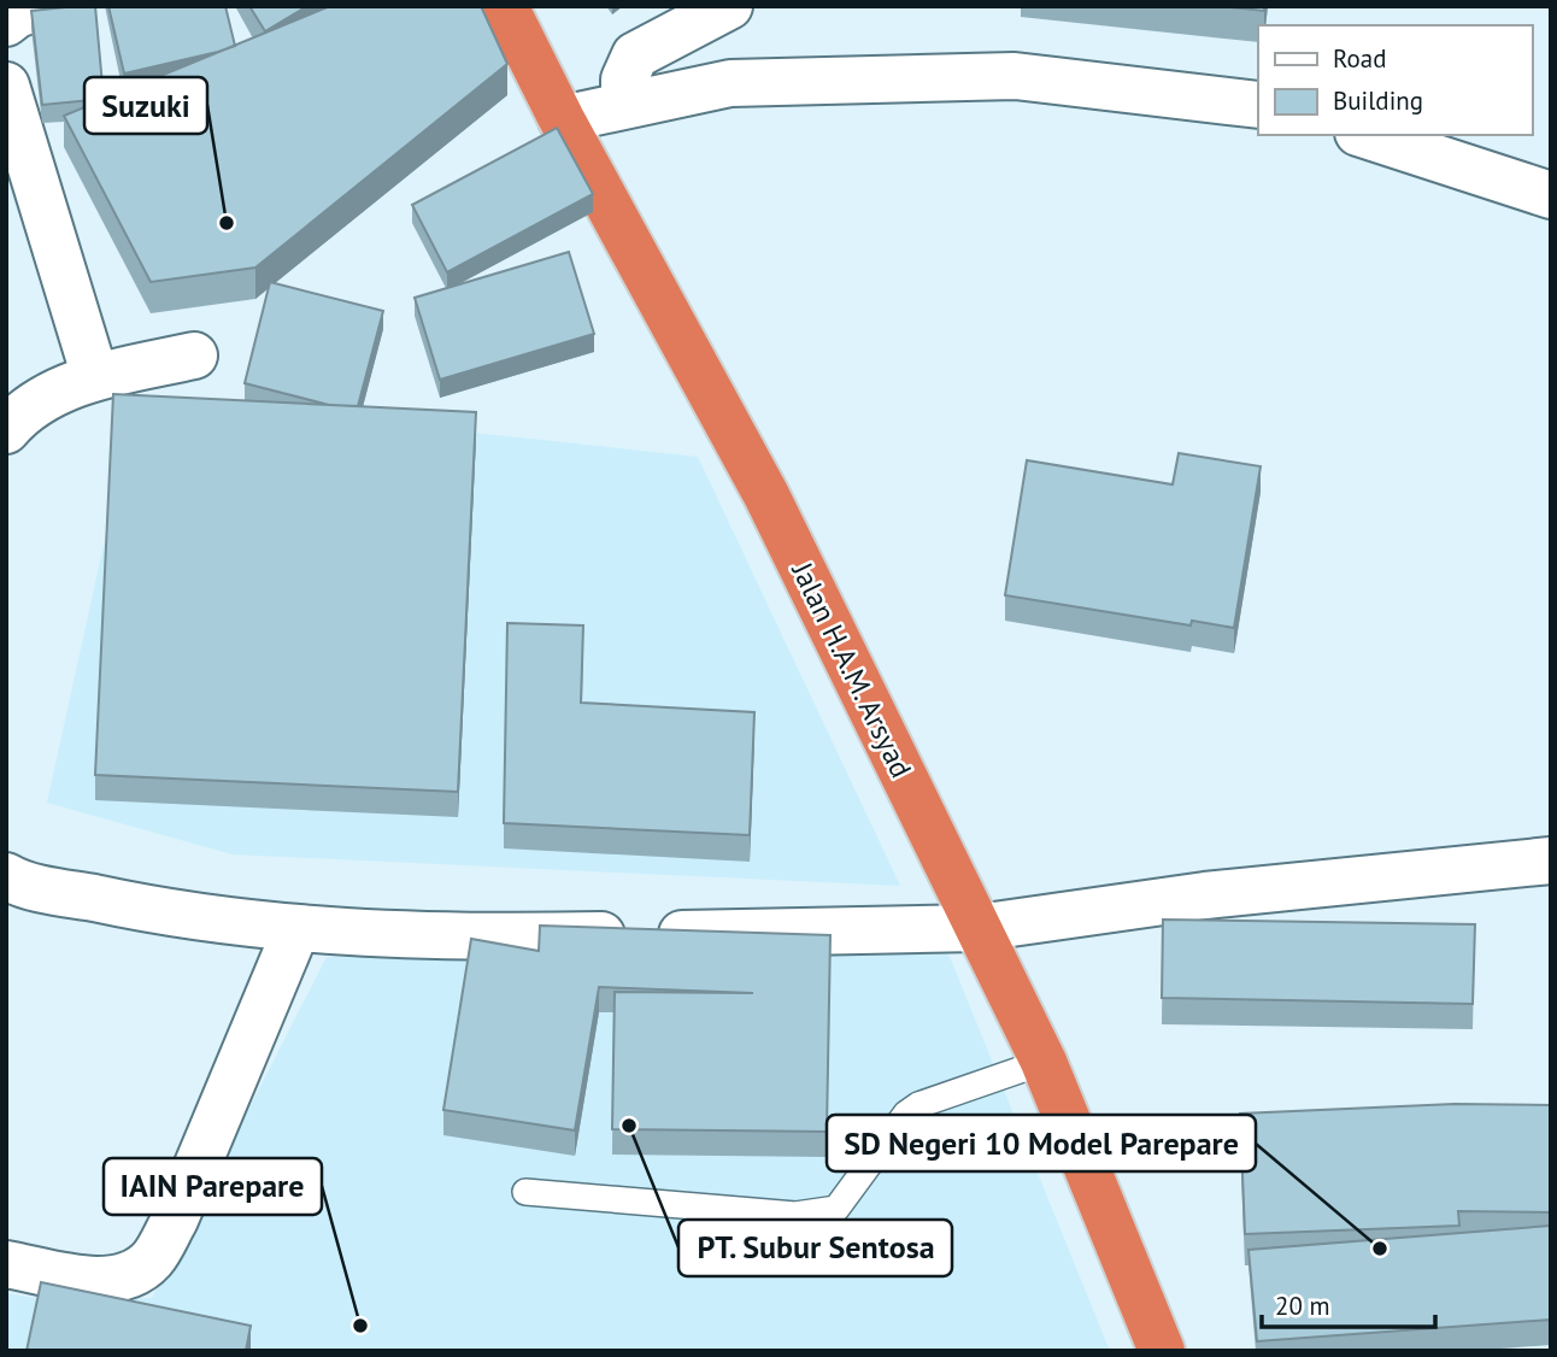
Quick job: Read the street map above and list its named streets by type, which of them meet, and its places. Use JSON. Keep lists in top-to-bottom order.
{
  "streets": {
    "highway": ["Jalan H.A.M. Arsyad"]
  },
  "places": [
    "Suzuki",
    "PT. Subur Sentosa",
    "SD Negeri 10 Model Parepare",
    "IAIN Parepare"
  ],
  "legend": ["Road", "Building"],
  "scale_bar": "20 m"
}
